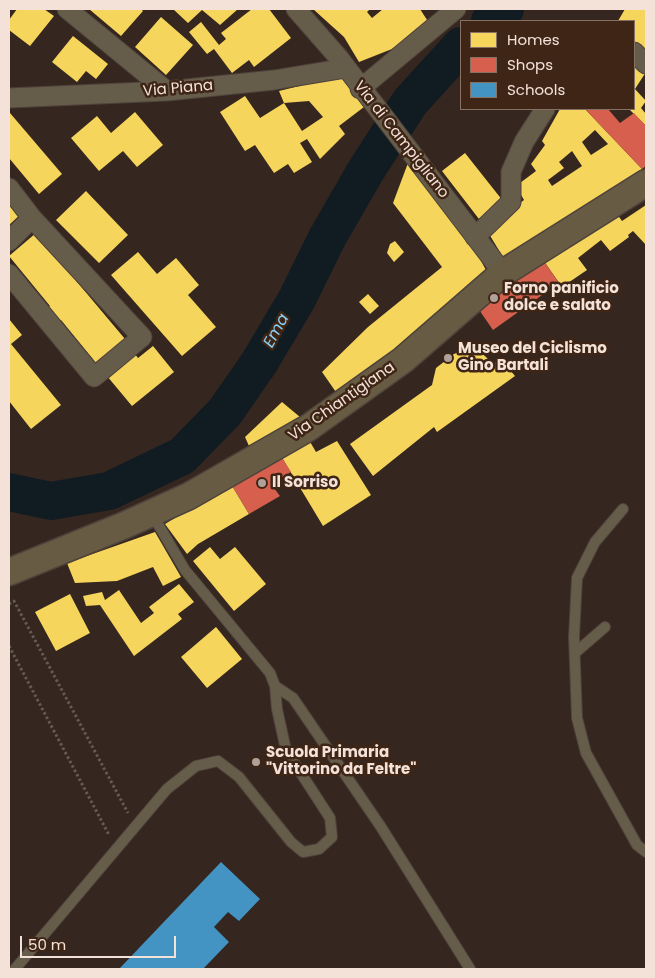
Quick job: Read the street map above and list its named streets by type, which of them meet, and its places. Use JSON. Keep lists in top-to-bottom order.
{
  "streets": {
    "street": ["Via Piana", "Via di Campigliano", "Via Chiantigiana"]
  },
  "crossings": [
    ["Via Piana", "Via di Campigliano"],
    ["Via di Campigliano", "Via Chiantigiana"]
  ],
  "water": ["Ema"],
  "places": [
    "Forno panificio dolce e salato",
    "Museo del Ciclismo Gino Bartali",
    "Il Sorriso",
    "Scuola Primaria \"Vittorino da Feltre\""
  ],
  "legend": ["Homes", "Shops", "Schools"],
  "scale_bar": "50 m"
}
